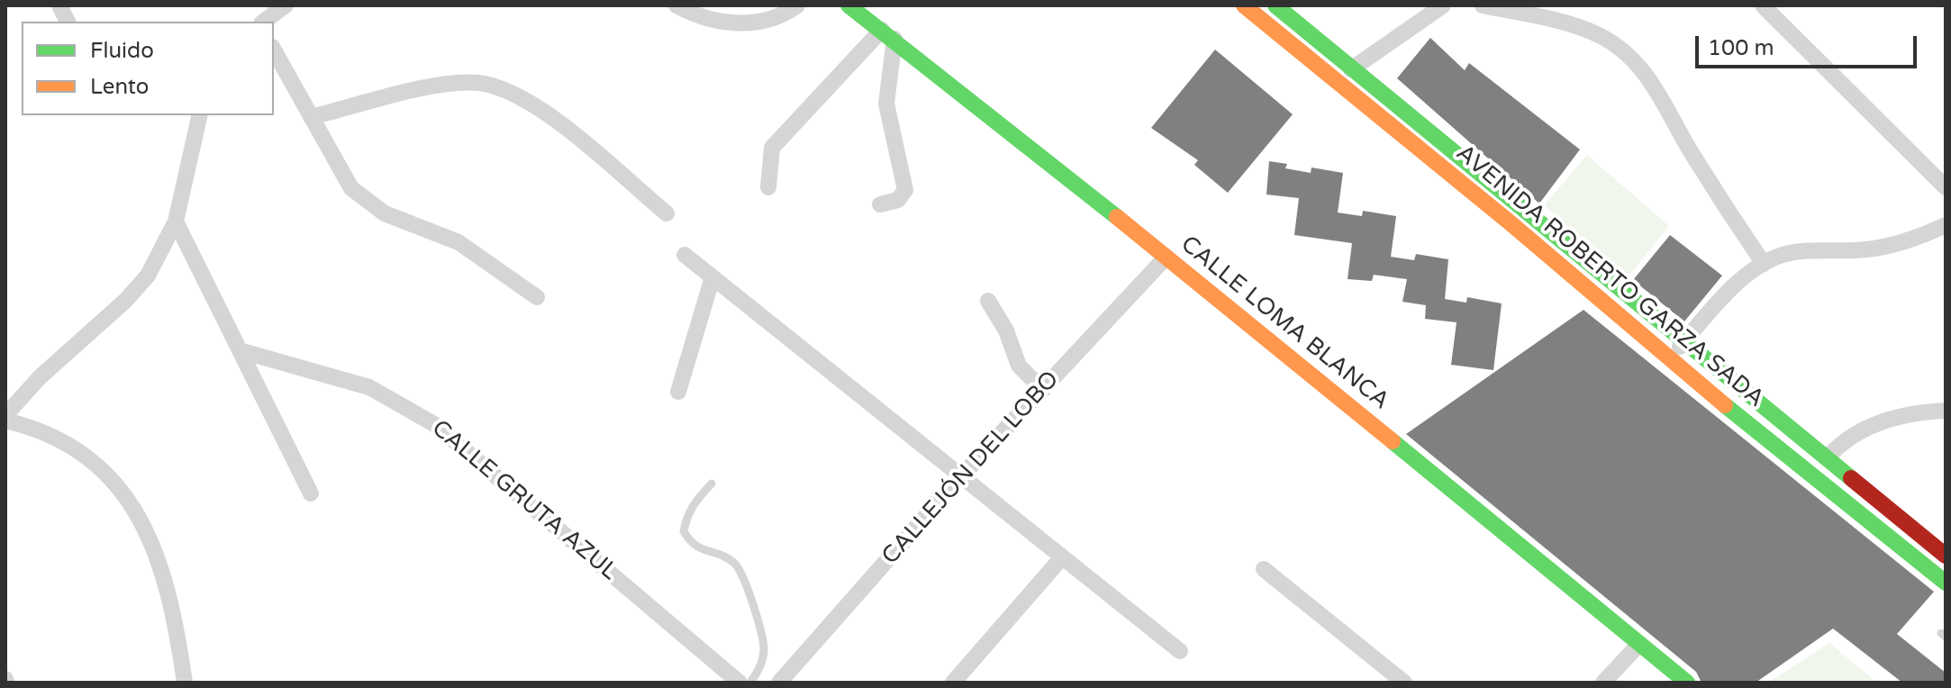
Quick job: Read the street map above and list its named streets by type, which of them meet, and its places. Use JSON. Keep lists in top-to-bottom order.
{
  "streets": {
    "street": [
      "AVENIDA ROBERTO GARZA SADA",
      "CALLE LOMA BLANCA",
      "CALLEJÓN DEL LOBO",
      "CALLE GRUTA AZUL"
    ]
  },
  "crossings": [
    ["CALLE LOMA BLANCA", "CALLEJÓN DEL LOBO"]
  ],
  "legend": ["Fluido", "Lento"],
  "scale_bar": "100 m"
}
